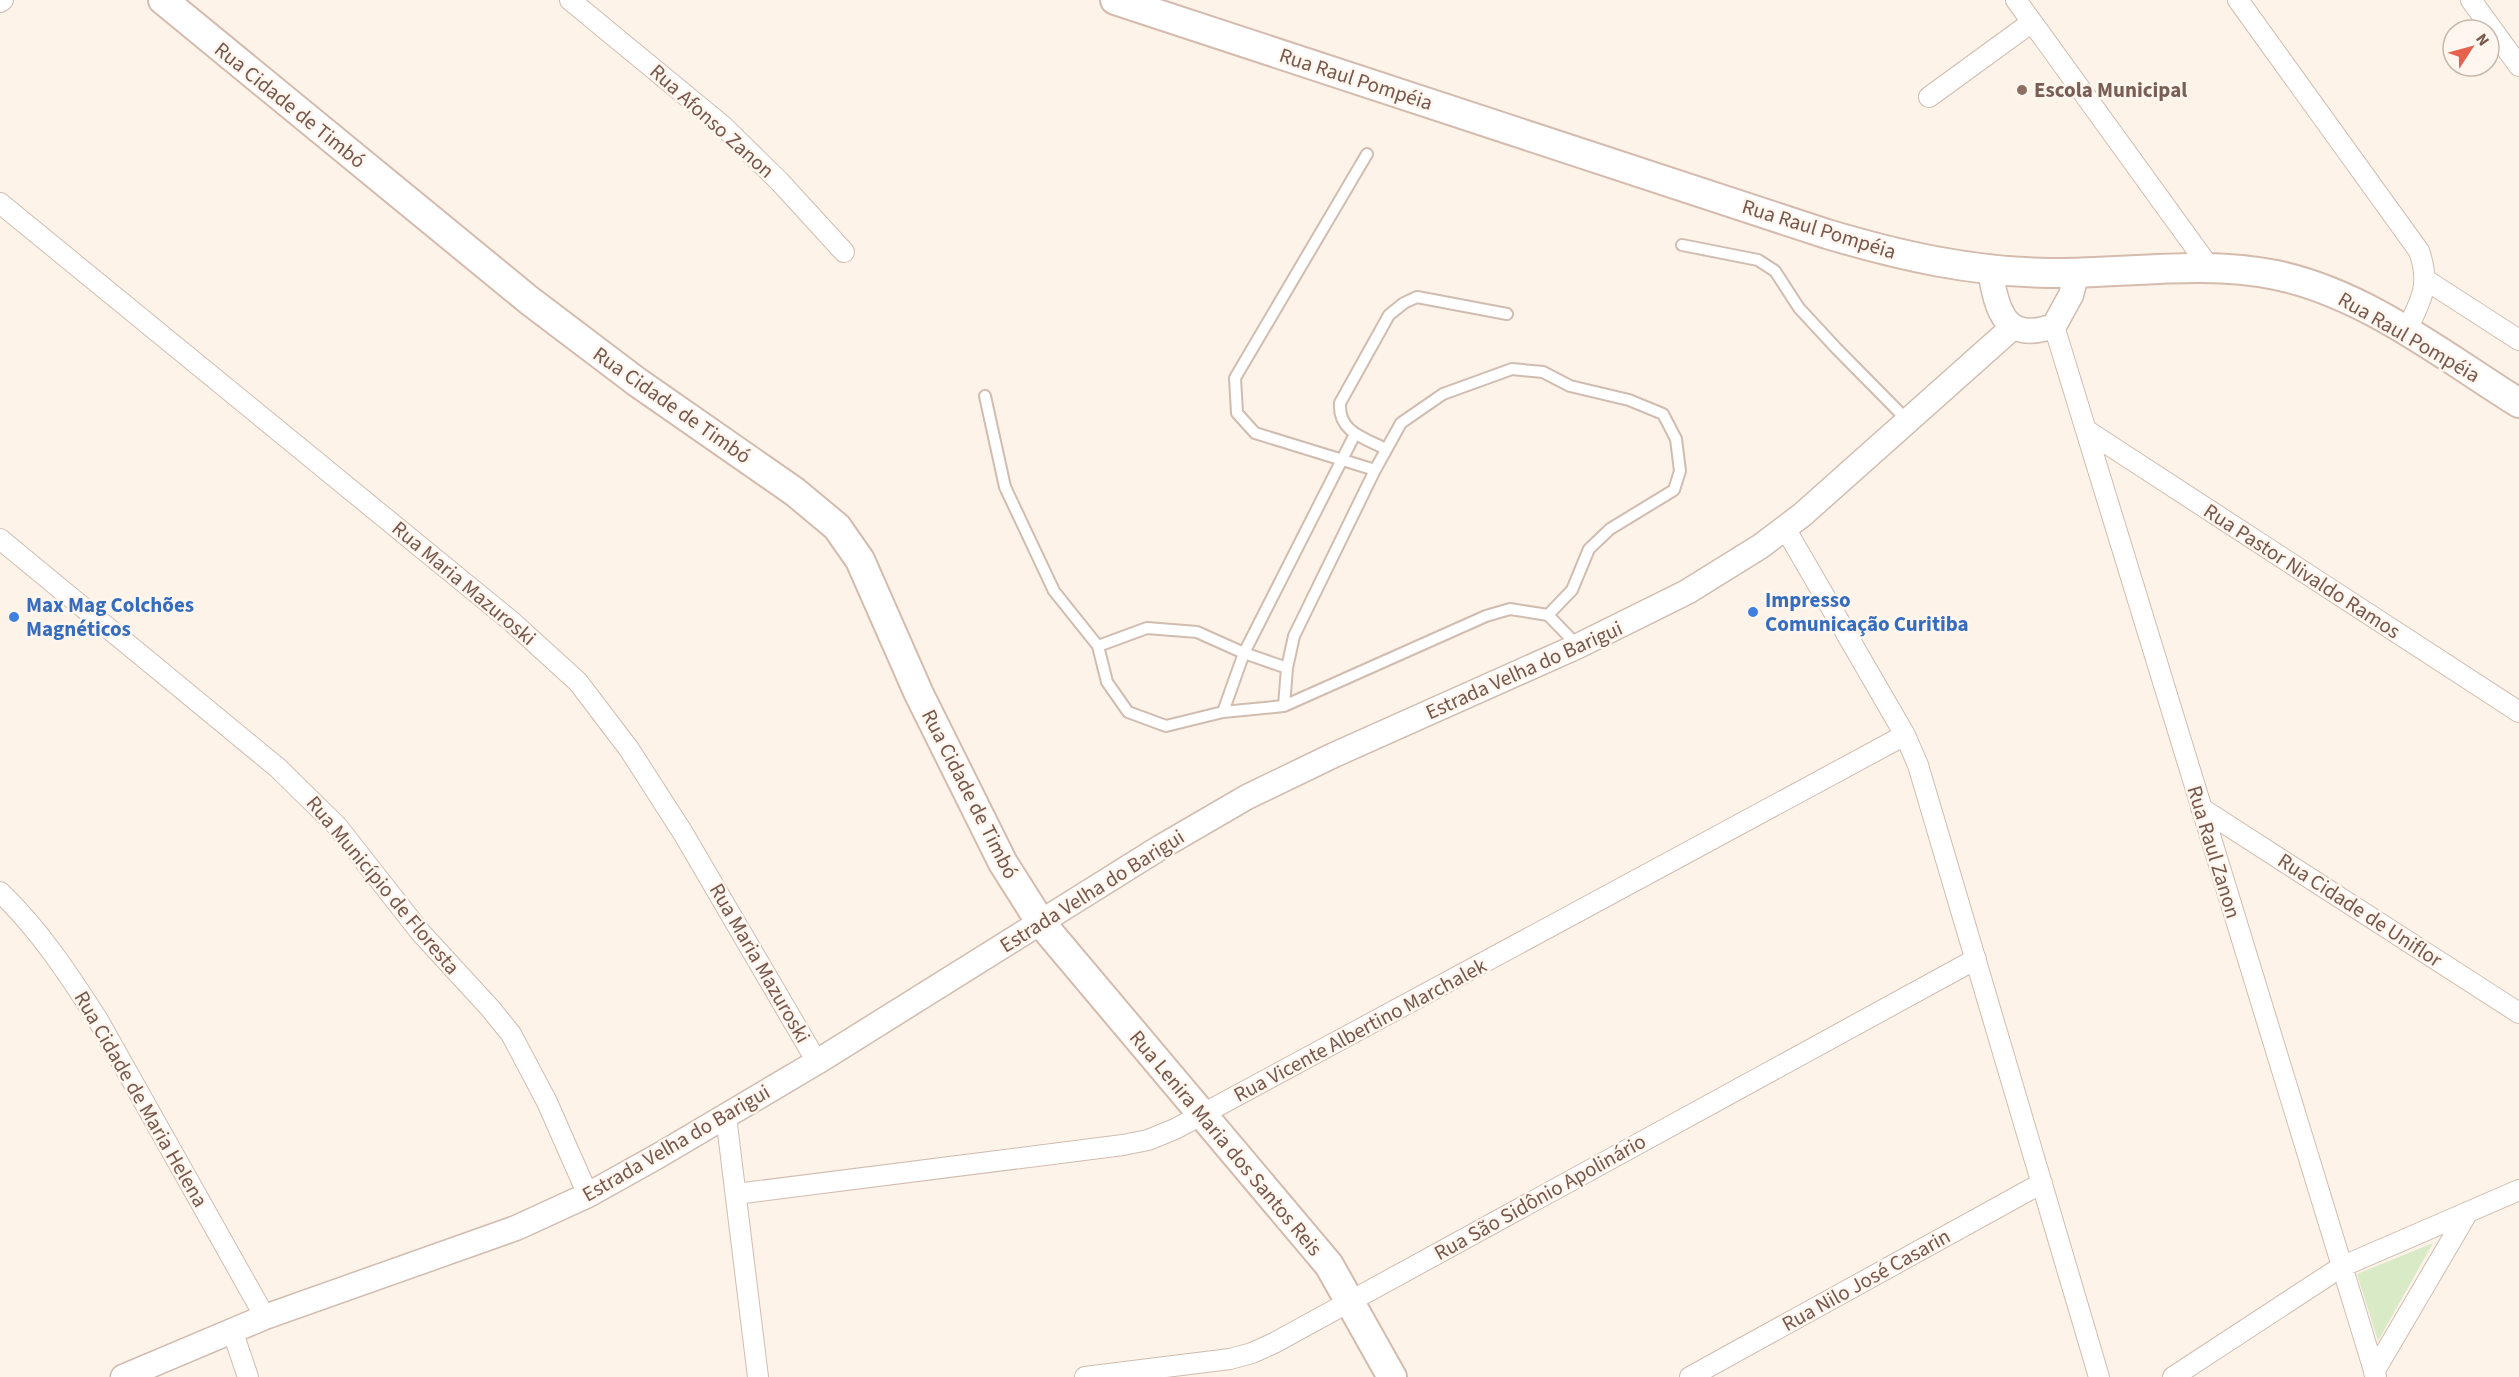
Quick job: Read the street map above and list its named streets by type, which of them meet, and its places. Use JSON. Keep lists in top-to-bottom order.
{
  "streets": {
    "main road": ["Rua Raul Pompéia", "Rua Cidade de Timbó", "Rua Lenira Maria dos Santos Reis"],
    "street": [
      "Rua Afonso Zanon",
      "Rua Pastor Nivaldo Ramos",
      "Rua Maria Mazuroski",
      "Estrada Velha do Barigui",
      "Rua Raul Zanon",
      "Rua Município de Floresta",
      "Rua Cidade de Uniflor",
      "Rua Vicente Albertino Marchalek",
      "Rua Cidade de Maria Helena",
      "Rua São Sidônio Apolinário",
      "Rua Nilo José Casarin"
    ]
  },
  "crossings": [
    ["Rua Cidade de Timbó", "Estrada Velha do Barigui"],
    ["Rua Cidade de Timbó", "Rua Lenira Maria dos Santos Reis"],
    ["Rua Pastor Nivaldo Ramos", "Rua Raul Zanon"],
    ["Rua Maria Mazuroski", "Estrada Velha do Barigui"],
    ["Estrada Velha do Barigui", "Rua Município de Floresta"],
    ["Estrada Velha do Barigui", "Rua Cidade de Maria Helena"],
    ["Estrada Velha do Barigui", "Rua Lenira Maria dos Santos Reis"],
    ["Rua Raul Zanon", "Rua Cidade de Uniflor"],
    ["Rua Vicente Albertino Marchalek", "Rua Lenira Maria dos Santos Reis"],
    ["Rua Lenira Maria dos Santos Reis", "Rua São Sidônio Apolinário"]
  ],
  "places": ["Escola Municipal", "Impresso Comunicação Curitiba", "Max Mag Colchões Magnéticos"],
  "north": "top right"
}
